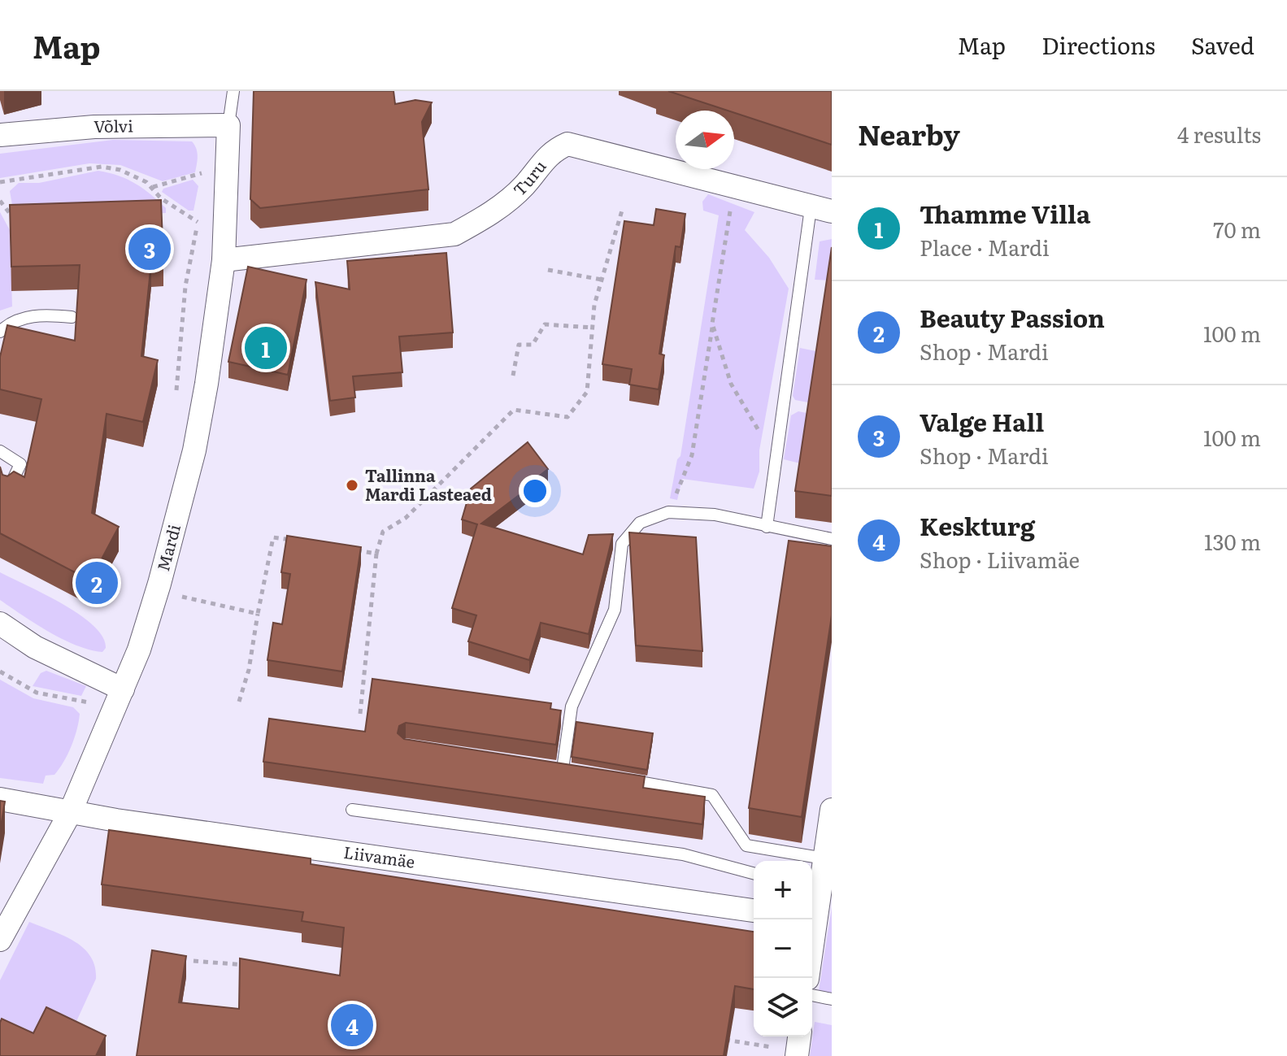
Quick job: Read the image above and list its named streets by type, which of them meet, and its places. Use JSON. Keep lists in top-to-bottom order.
{
  "streets": {
    "street": [
      "Võlvi",
      "Turu",
      "Mardi",
      "Liivamäe"
    ]
  },
  "crossings": [
    ["Võlvi", "Mardi"],
    ["Turu", "Mardi"],
    ["Mardi", "Liivamäe"]
  ],
  "places": ["Tallinna Mardi Lasteaed"],
  "north": "right",
  "page": {
    "header": "Map",
    "nav": ["Map", "Directions", "Saved"],
    "heading": ["Nearby", "4 results"],
    "list": [
      {
        "mark": "1",
        "name": "Thamme Villa",
        "note": "Place · Mardi",
        "value": "70 m"
      },
      {
        "mark": "2",
        "name": "Beauty Passion",
        "note": "Shop · Mardi",
        "value": "100 m"
      },
      {
        "mark": "3",
        "name": "Valge Hall",
        "note": "Shop · Mardi",
        "value": "100 m"
      },
      {
        "mark": "4",
        "name": "Keskturg",
        "note": "Shop · Liivamäe",
        "value": "130 m"
      }
    ],
    "pins": [
      "3",
      "1",
      "2",
      "4"
    ],
    "map_buttons": ["+", "−"]
  }
}
